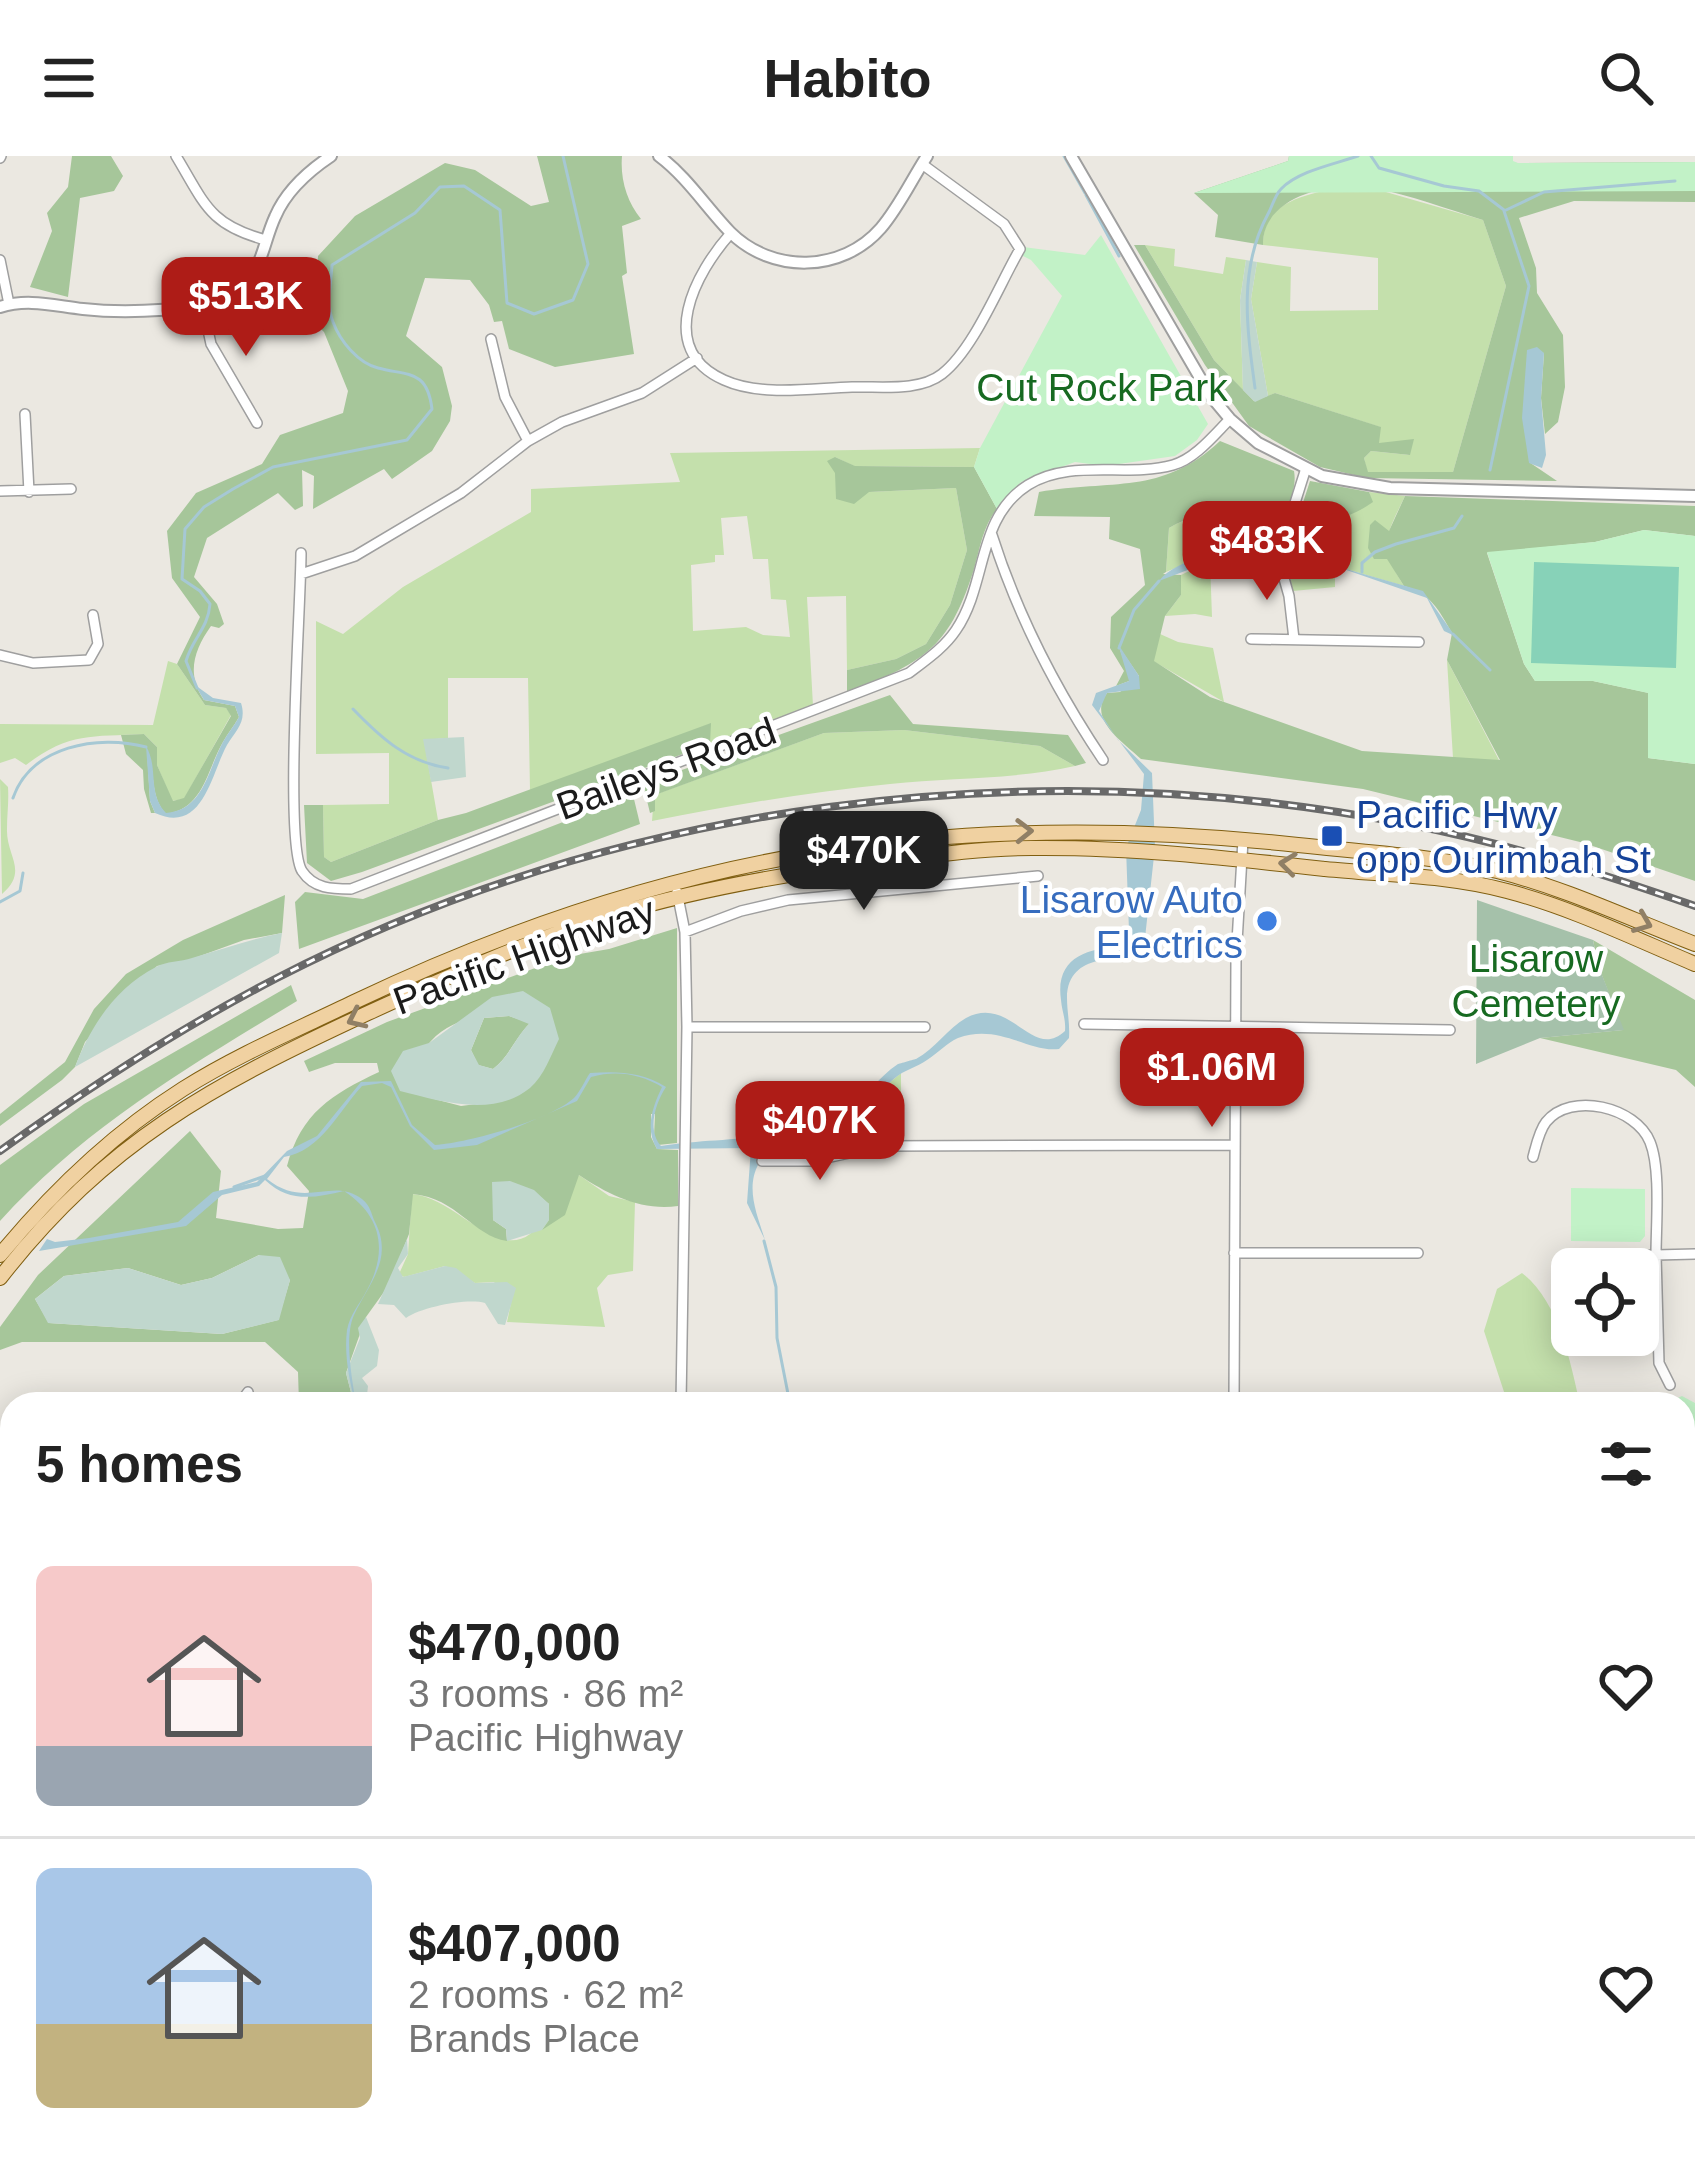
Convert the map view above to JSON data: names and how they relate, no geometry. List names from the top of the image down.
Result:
{
  "streets": {
    "main road": ["Pacific Highway"],
    "street": ["Baileys Road"]
  },
  "parks": ["Cut Rock Park", "Lisarow Cemetery"],
  "places": {
    "transit": ["Pacific Hwy opp Ourimbah St"],
    "other": ["Lisarow Auto Electrics"]
  },
  "page": {
    "header": "Habito",
    "price": [
      "$513K",
      "$483K",
      "$470K",
      "$1.06M",
      "$407K"
    ],
    "heading": "5 homes",
    "list": [
      {
        "name": "$470,000",
        "note": "3 rooms · 86 m² · Pacific Highway"
      },
      {
        "name": "$407,000",
        "note": "2 rooms · 62 m² · Brands Place"
      }
    ]
  }
}
